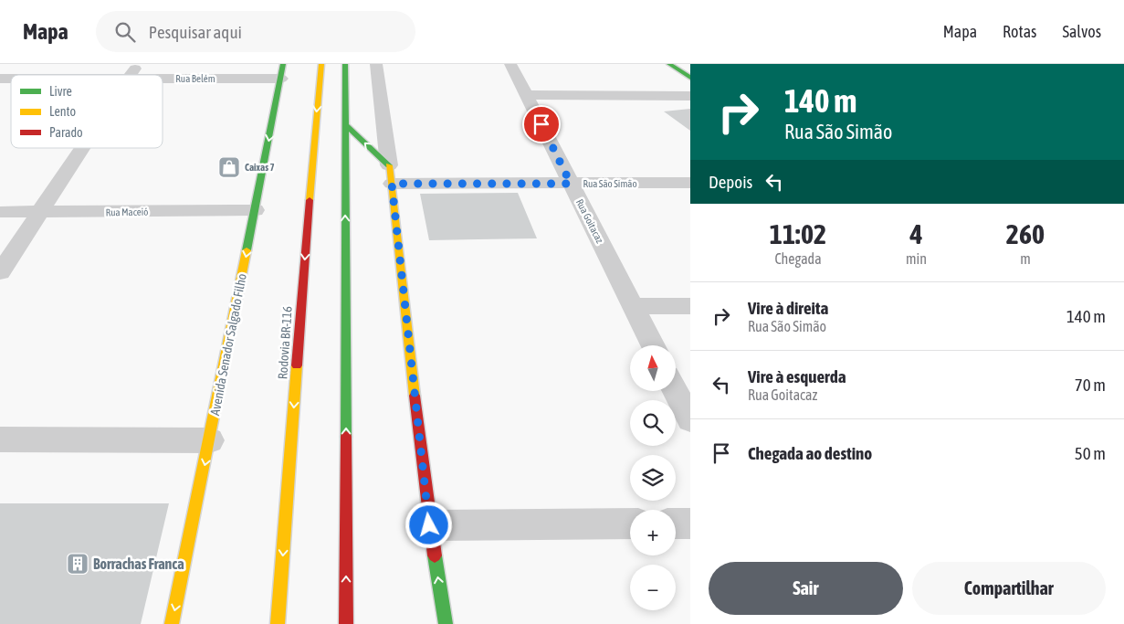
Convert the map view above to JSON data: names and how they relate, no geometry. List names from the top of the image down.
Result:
{
  "streets": {
    "main road": ["Rodovia BR-116", "Avenida Senador Salgado Filho"],
    "street": [
      "Rua Belém",
      "Rua São Simão",
      "Rua Maceió",
      "Rua Goitacaz"
    ]
  },
  "crossings": [
    ["Rua Belém", "Avenida Senador Salgado Filho"],
    ["Rua São Simão", "Rua Goitacaz"],
    ["Rua Maceió", "Avenida Senador Salgado Filho"]
  ],
  "one_way": ["Avenida Senador Salgado Filho"],
  "places": {
    "shop": ["Caixas 7"],
    "building": ["Borrachas Franca"]
  },
  "legend": ["Livre", "Lento", "Parado"],
  "north": "top",
  "page": {
    "header": "Mapa",
    "search": "Pesquisar aqui",
    "nav": ["Mapa", "Rotas", "Salvos"],
    "turn": ["140 m", "Rua São Simão"],
    "then": "Depois",
    "eta": [
      "11:02",
      "Chegada",
      "4",
      "min",
      "260",
      "m"
    ],
    "list": [
      {
        "name": "Vire à direita",
        "note": "Rua São Simão",
        "value": "140 m"
      },
      {
        "name": "Vire à esquerda",
        "note": "Rua Goitacaz",
        "value": "70 m"
      },
      {
        "name": "Chegada ao destino",
        "value": "50 m"
      }
    ],
    "map_buttons": ["+", "−"],
    "buttons": ["Sair", "Compartilhar"]
  }
}
